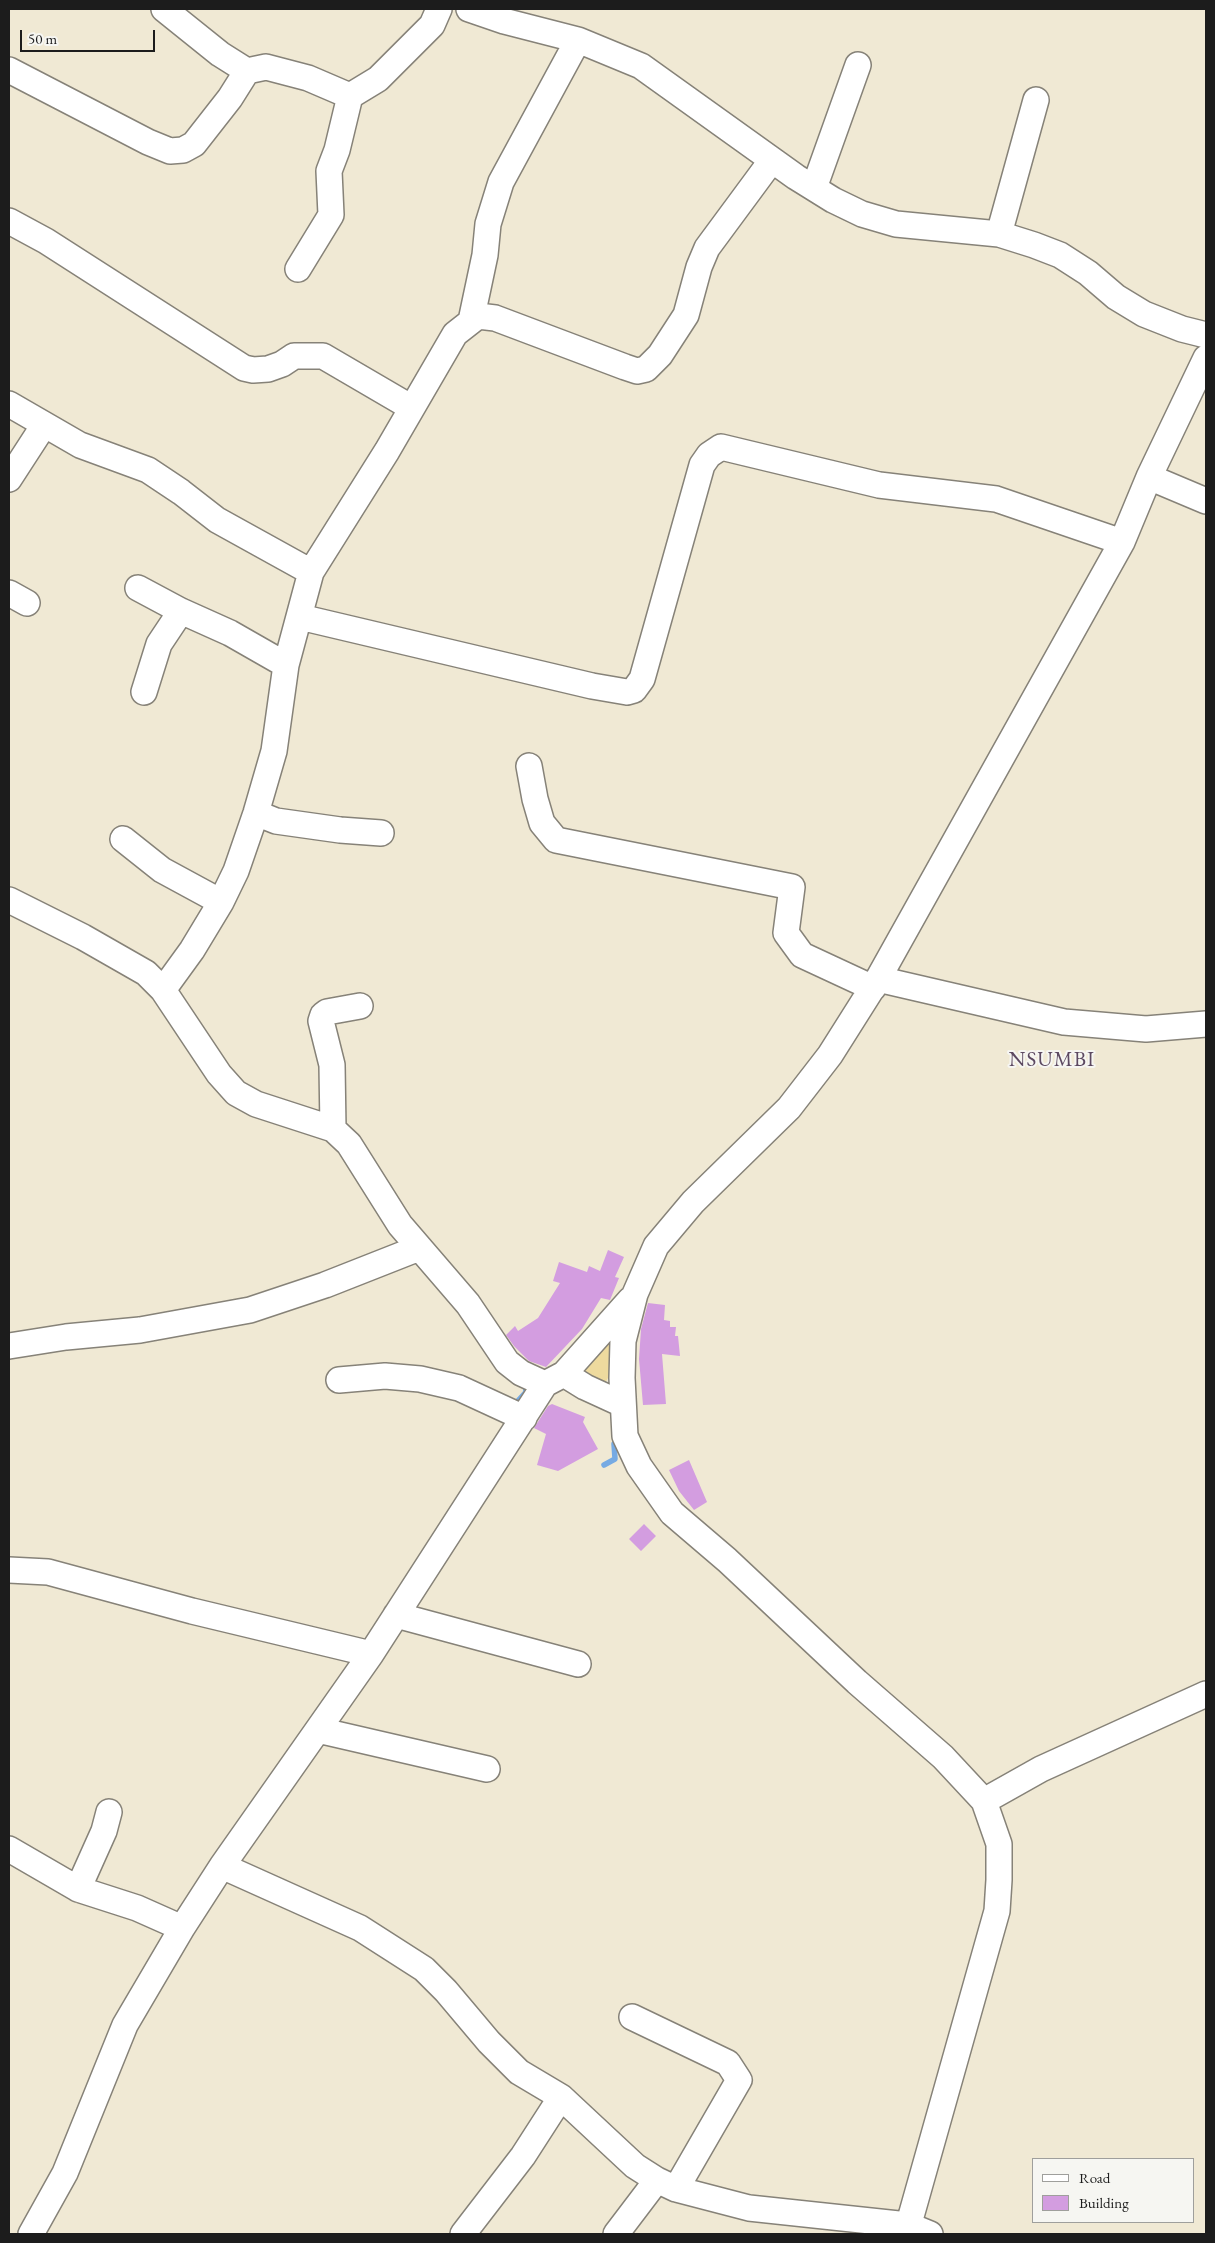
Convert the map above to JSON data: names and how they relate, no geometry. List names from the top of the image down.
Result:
{
  "districts": ["NSUMBI"],
  "legend": ["Road", "Building"],
  "scale_bar": "50 m"
}
